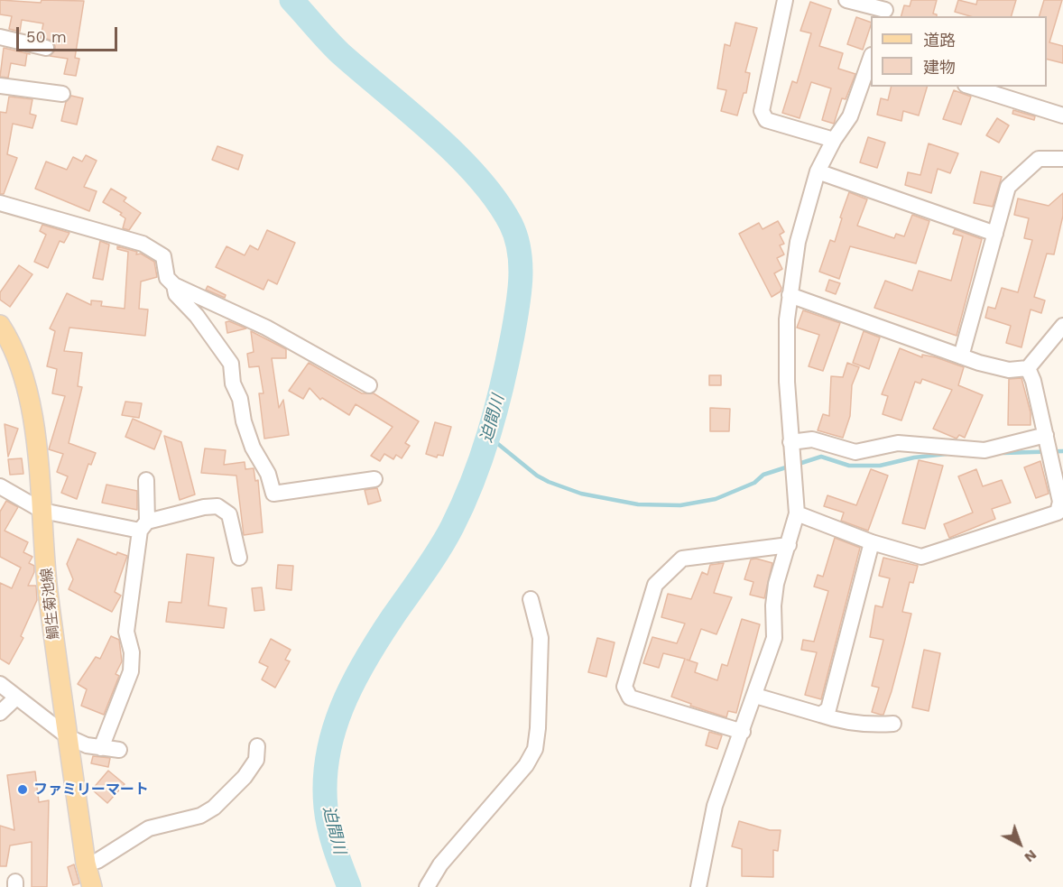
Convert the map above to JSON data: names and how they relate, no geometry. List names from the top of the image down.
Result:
{
  "streets": {
    "main road": ["鯛生菊池線"]
  },
  "water": ["迫間川"],
  "places": ["ファミリーマート"],
  "legend": ["道路", "建物"],
  "scale_bar": "50 m",
  "north": "bottom right"
}
